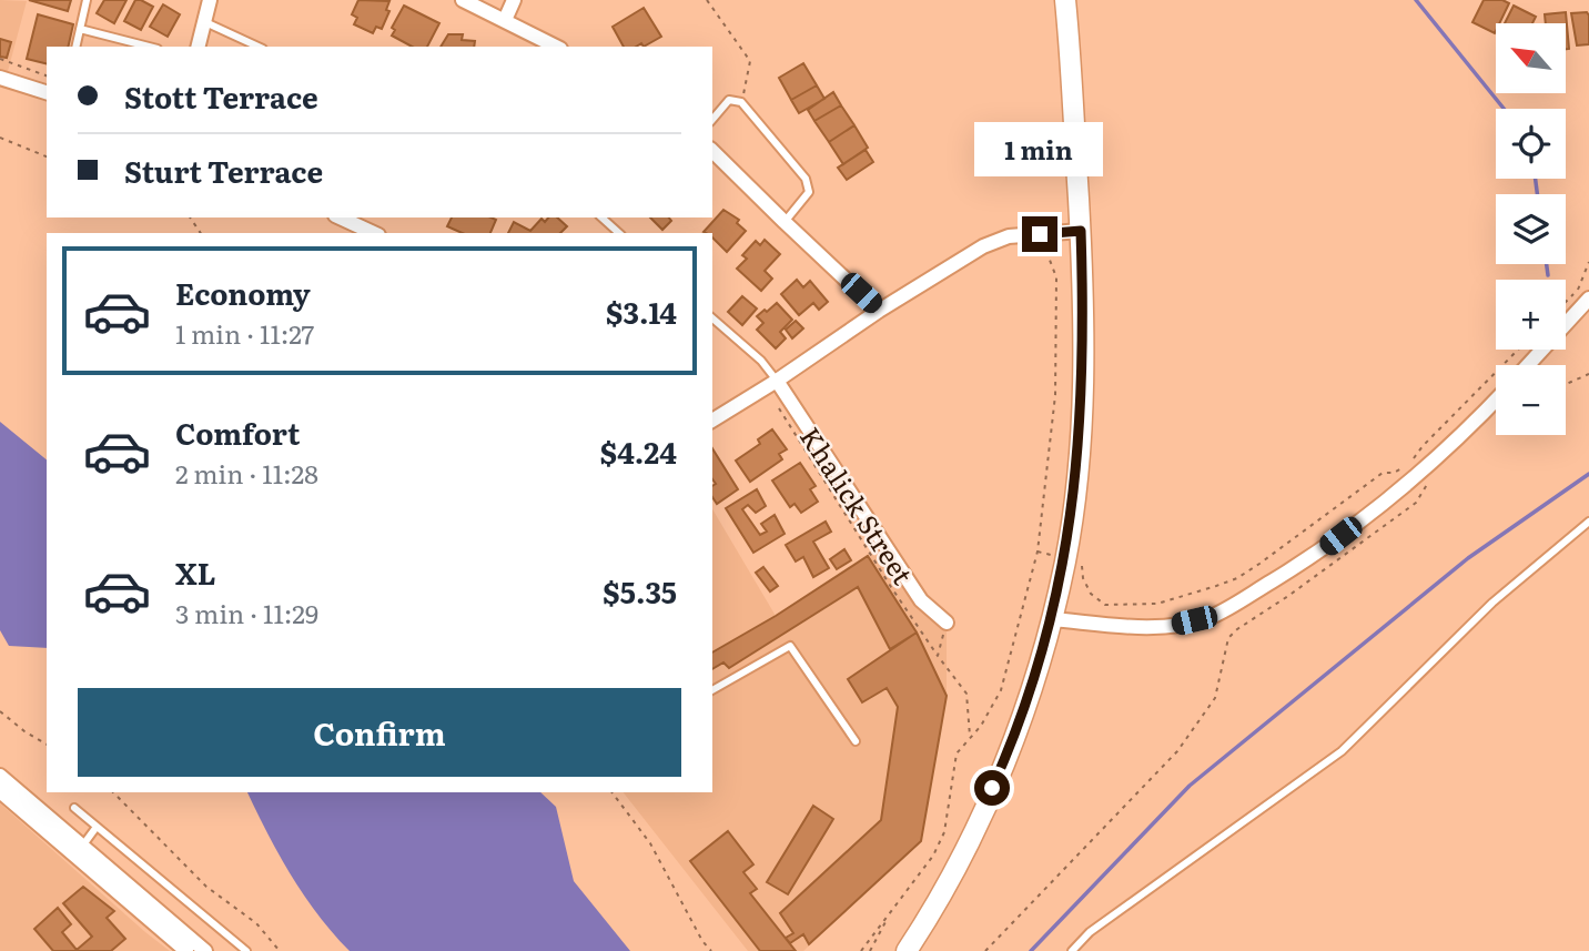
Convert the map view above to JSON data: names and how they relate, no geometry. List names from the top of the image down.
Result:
{
  "streets": {
    "street": ["Khalick Street"]
  },
  "north": "top left",
  "page": {
    "map_buttons": ["+", "−"],
    "banner": ["Stott Terrace", "Sturt Terrace"],
    "bubble": "1 min",
    "list": [
      {
        "name": "Economy",
        "note": "1 min · 11:27",
        "value": "$3.14"
      },
      {
        "name": "Comfort",
        "note": "2 min · 11:28",
        "value": "$4.24"
      },
      {
        "name": "XL",
        "note": "3 min · 11:29",
        "value": "$5.35"
      }
    ],
    "buttons": "Confirm"
  }
}
